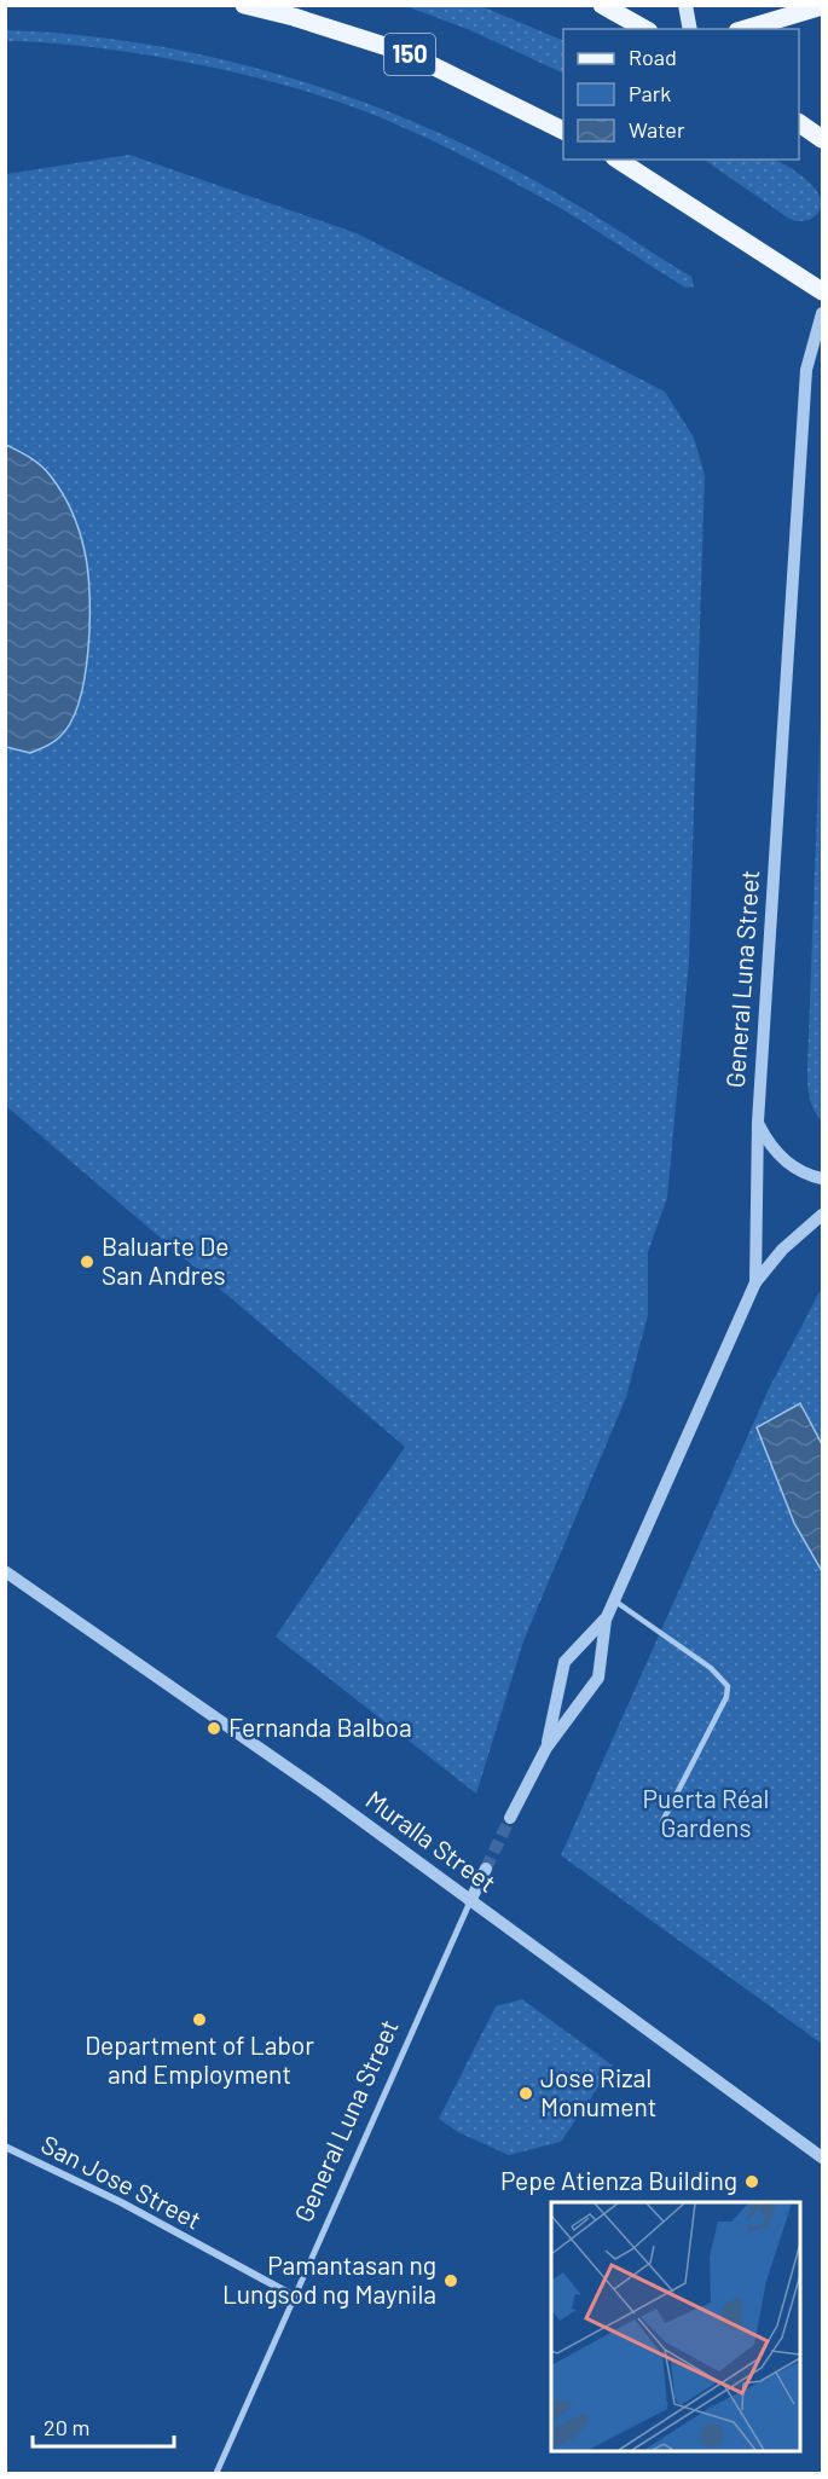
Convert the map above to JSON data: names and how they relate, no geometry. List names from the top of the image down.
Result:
{
  "streets": {
    "main road": ["150"],
    "street": ["General Luna Street", "Muralla Street", "San Jose Street"]
  },
  "crossings": [
    ["General Luna Street", "Muralla Street"],
    ["General Luna Street", "San Jose Street"]
  ],
  "parks": ["Puerta Réal Gardens"],
  "places": [
    "Baluarte De San Andres",
    "Fernanda Balboa",
    "Department of Labor and Employment",
    "Jose Rizal Monument",
    "Pepe Atienza Building",
    "Pamantasan ng Lungsod ng Maynila"
  ],
  "legend": ["Road", "Park", "Water"],
  "scale_bar": "20 m"
}
